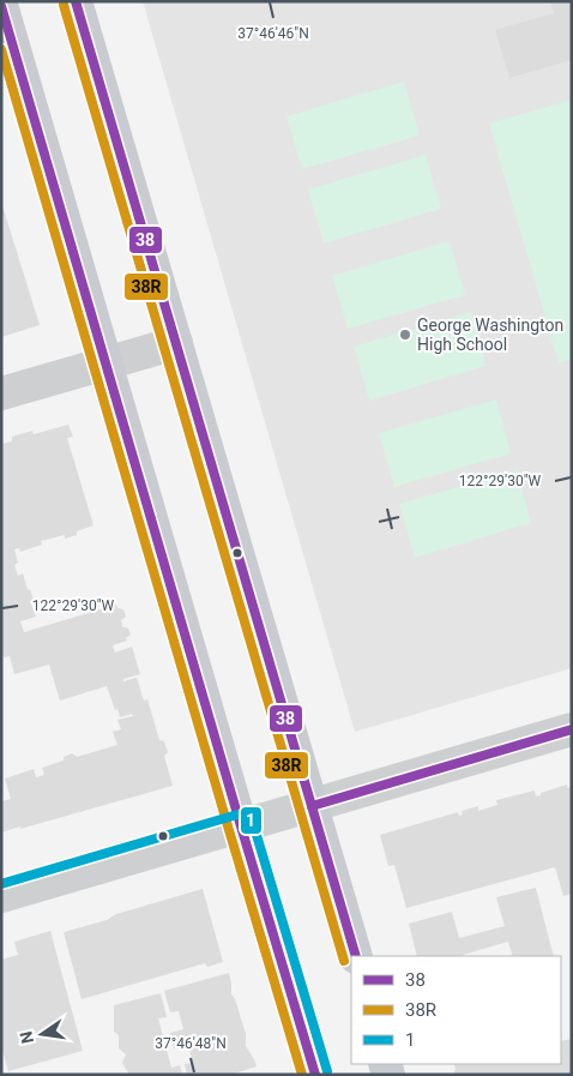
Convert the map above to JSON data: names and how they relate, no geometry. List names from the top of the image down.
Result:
{
  "places": ["George Washington High School"],
  "lines": ["transit line 38", "transit line 38R", "transit line 1"],
  "legend": ["38", "38R", "1"],
  "north": "left",
  "coordinates": ["37°46'46\"N", "122°29'30\"W", "37°46'48\"N"]
}
